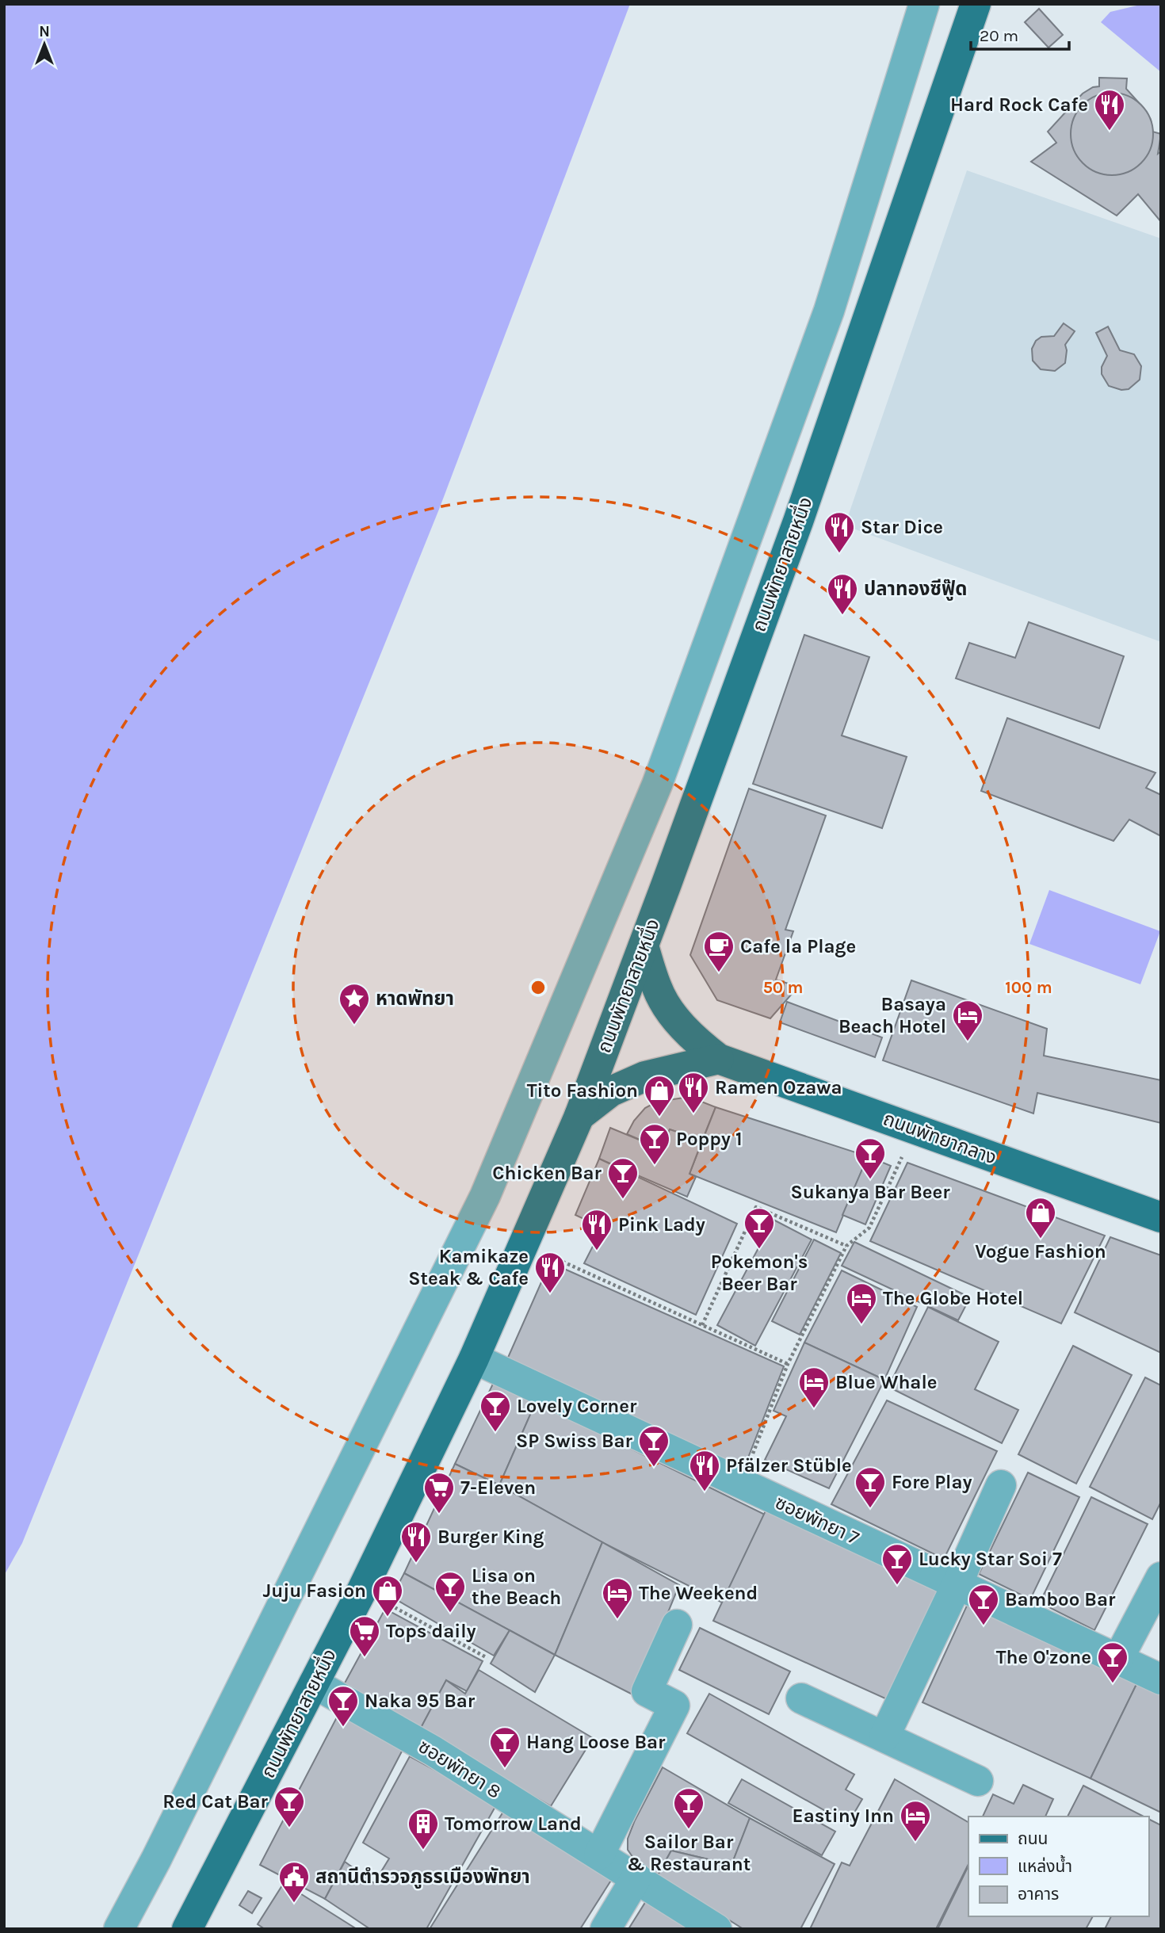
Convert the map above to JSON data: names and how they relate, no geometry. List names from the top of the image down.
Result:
{
  "streets": {
    "main road": ["ถนนพัทยาสายหนึ่ง", "ถนนพัทยากลาง"],
    "street": ["ซอยพัทยา 7", "ซอยพัทยา 8"]
  },
  "crossings": [
    ["ถนนพัทยาสายหนึ่ง", "ถนนพัทยากลาง"],
    ["ถนนพัทยาสายหนึ่ง", "ซอยพัทยา 7"],
    ["ถนนพัทยาสายหนึ่ง", "ซอยพัทยา 8"]
  ],
  "places": {
    "restaurant": [
      "Hard Rock Cafe",
      "Star Dice",
      "ปลาทองซีฟู๊ด",
      "Ramen Ozawa",
      "Pink Lady",
      "Kamikaze Steak & Cafe",
      "Pfälzer Stüble",
      "Burger King"
    ],
    "cafe": ["Cafe la Plage"],
    "place": ["หาดพัทยา"],
    "hotel": [
      "Basaya Beach Hotel",
      "The Globe Hotel",
      "Blue Whale",
      "The Weekend",
      "Eastiny Inn"
    ],
    "shop": ["Tito Fashion", "Vogue Fashion", "Juju Fasion"],
    "bar": [
      "Poppy 1",
      "Sukanya Bar Beer",
      "Chicken Bar",
      "Pokemon's Beer Bar",
      "Lovely Corner",
      "SP Swiss Bar",
      "Fore Play",
      "Lucky Star Soi 7",
      "Lisa on the Beach",
      "Bamboo Bar",
      "The O'zone",
      "Naka 95 Bar",
      "Hang Loose Bar",
      "Red Cat Bar",
      "Sailor Bar & Restaurant"
    ],
    "supermarket": ["7-Eleven", "Tops daily"],
    "building": ["Tomorrow Land"],
    "public building": ["สถานีตำรวจภูธรเมืองพัทยา"]
  },
  "legend": ["ถนน", "แหล่งน้ำ", "อาคาร"],
  "scale_bar": "20 m",
  "north": "top",
  "rings": ["50 m", "100 m"]
}
